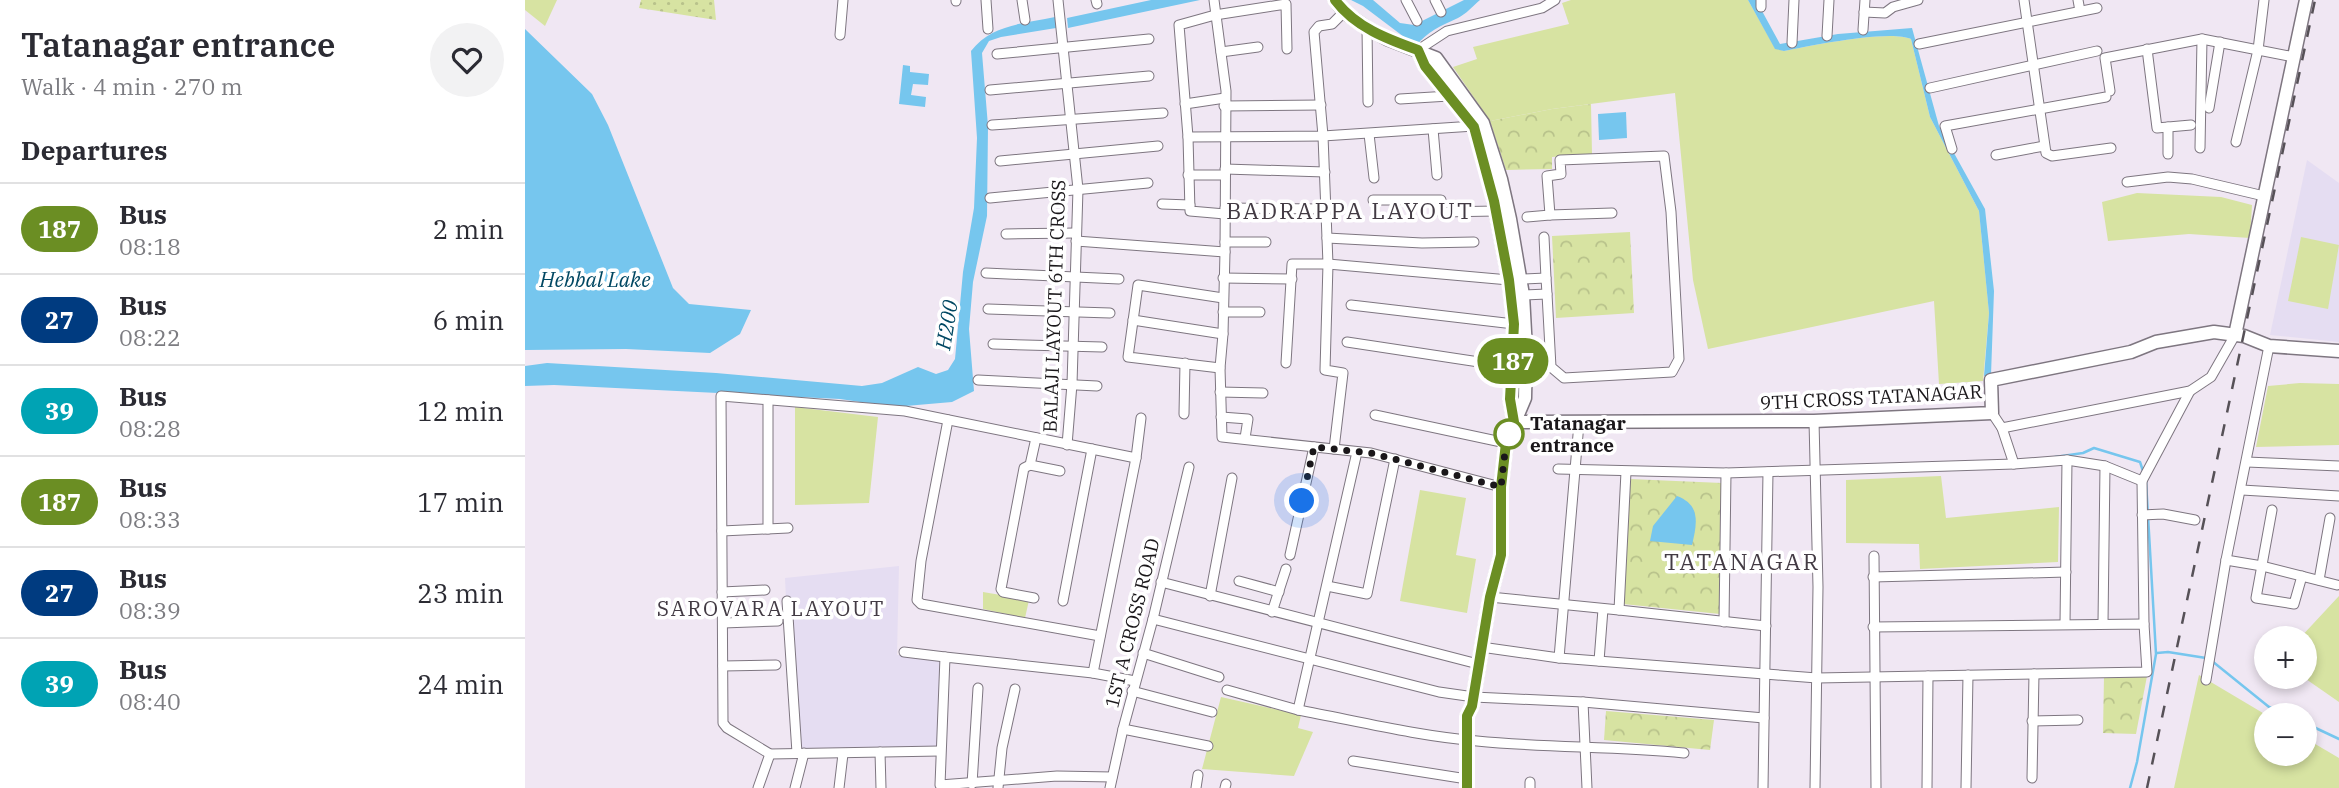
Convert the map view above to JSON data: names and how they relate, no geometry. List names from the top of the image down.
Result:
{
  "streets": {
    "street": ["BALAJI LAYOUT 6TH CROSS", "9TH CROSS TATANAGAR", "1ST A CROSS ROAD"]
  },
  "districts": ["BADRAPPA LAYOUT", "TATANAGAR", "SAROVARA LAYOUT"],
  "water": ["Hebbal Lake", "H200"],
  "places": ["Tatanagar entrance"],
  "lines": ["bus line 187"],
  "page": {
    "heading": [
      ["Tatanagar entrance", "Walk · 4 min · 270 m"],
      "Departures"
    ],
    "on_map": "187",
    "list": [
      {
        "mark": "187",
        "name": "Bus",
        "note": "08:18",
        "value": "2 min"
      },
      {
        "mark": "27",
        "name": "Bus",
        "note": "08:22",
        "value": "6 min"
      },
      {
        "mark": "39",
        "name": "Bus",
        "note": "08:28",
        "value": "12 min"
      },
      {
        "mark": "187",
        "name": "Bus",
        "note": "08:33",
        "value": "17 min"
      },
      {
        "mark": "27",
        "name": "Bus",
        "note": "08:39",
        "value": "23 min"
      },
      {
        "mark": "39",
        "name": "Bus",
        "note": "08:40",
        "value": "24 min"
      }
    ],
    "map_buttons": ["+", "−"]
  }
}
